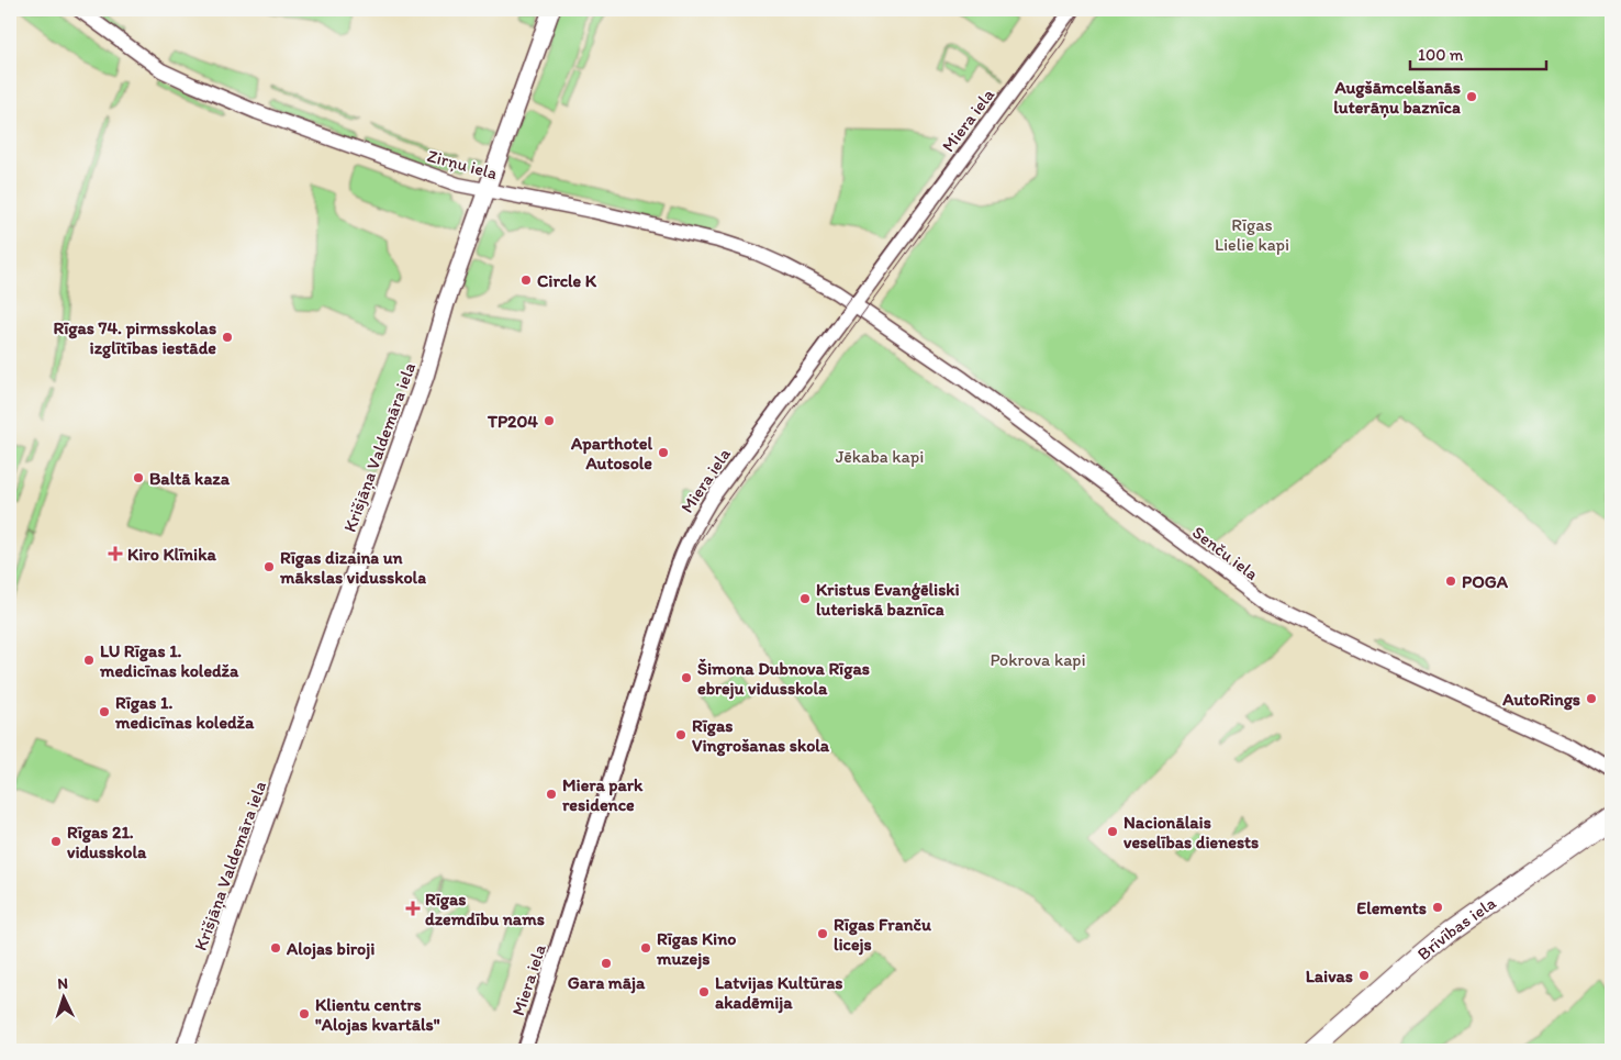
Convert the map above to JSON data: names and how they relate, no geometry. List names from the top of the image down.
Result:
{
  "streets": {
    "highway": ["Brīvības iela"],
    "main road": [
      "Miera iela",
      "Zirņu iela",
      "Krišjāņa Valdemāra iela",
      "Senču iela"
    ]
  },
  "crossings": [
    ["Miera iela", "Zirņu iela"],
    ["Miera iela", "Senču iela"],
    ["Zirņu iela", "Krišjāņa Valdemāra iela"],
    ["Zirņu iela", "Senču iela"]
  ],
  "parks": ["Rīgas Lielie kapi", "Jēkaba kapi", "Pokrova kapi"],
  "places": {
    "other": [
      "Augšāmcelšanās luterāņu baznīca",
      "Circle K",
      "Rīgas 74. pirmsskolas izglītības iestāde",
      "TP204",
      "Aparthotel Autosole",
      "Baltā kaza",
      "Rīgas dizaina un mākslas vidusskola",
      "POGA",
      "Kristus Evanģēliski luteriskā baznīca",
      "LU Rīgas 1. medicīnas koledža",
      "Šimona Dubnova Rīgas ebreju vidusskola",
      "AutoRings",
      "Rīgas 1. medicīnas koledža",
      "Rīgas Vingrošanas skola",
      "Miera park residence",
      "Nacionālais veselības dienests",
      "Rīgas 21. vidusskola",
      "Elements",
      "Rīgas Franču licejs",
      "Alojas biroji",
      "Rīgas Kino muzejs",
      "Gara māja",
      "Laivas",
      "Latvijas Kultūras akadēmija",
      "Klientu centrs \"Alojas kvartāls\""
    ],
    "health": ["Kiro Klīnika", "Rīgas dzemdību nams"]
  },
  "scale_bar": "100 m",
  "north": "top"
}
